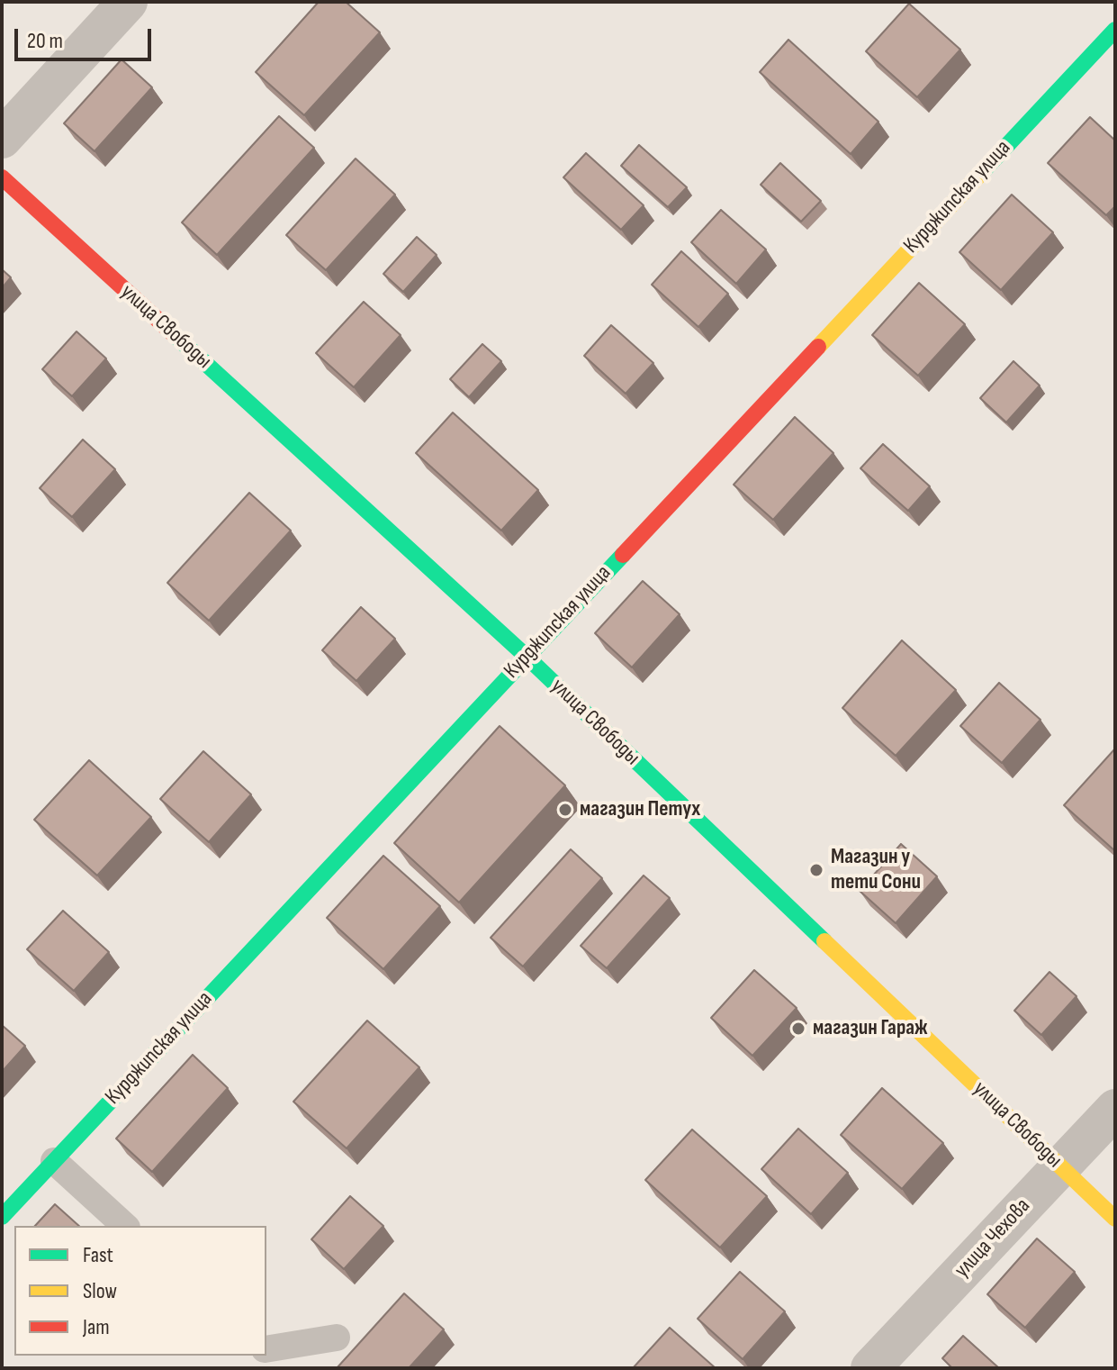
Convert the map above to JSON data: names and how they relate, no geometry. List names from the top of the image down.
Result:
{
  "streets": {
    "street": ["Курджипская улица", "улица Свободы", "улица Чехова"]
  },
  "crossings": [
    ["Курджипская улица", "улица Свободы"],
    ["улица Свободы", "улица Чехова"]
  ],
  "places": ["магазин Петух", "Магазин у тети Сони", "магазин Гараж"],
  "legend": ["Fast", "Slow", "Jam"],
  "scale_bar": "20 m"
}
